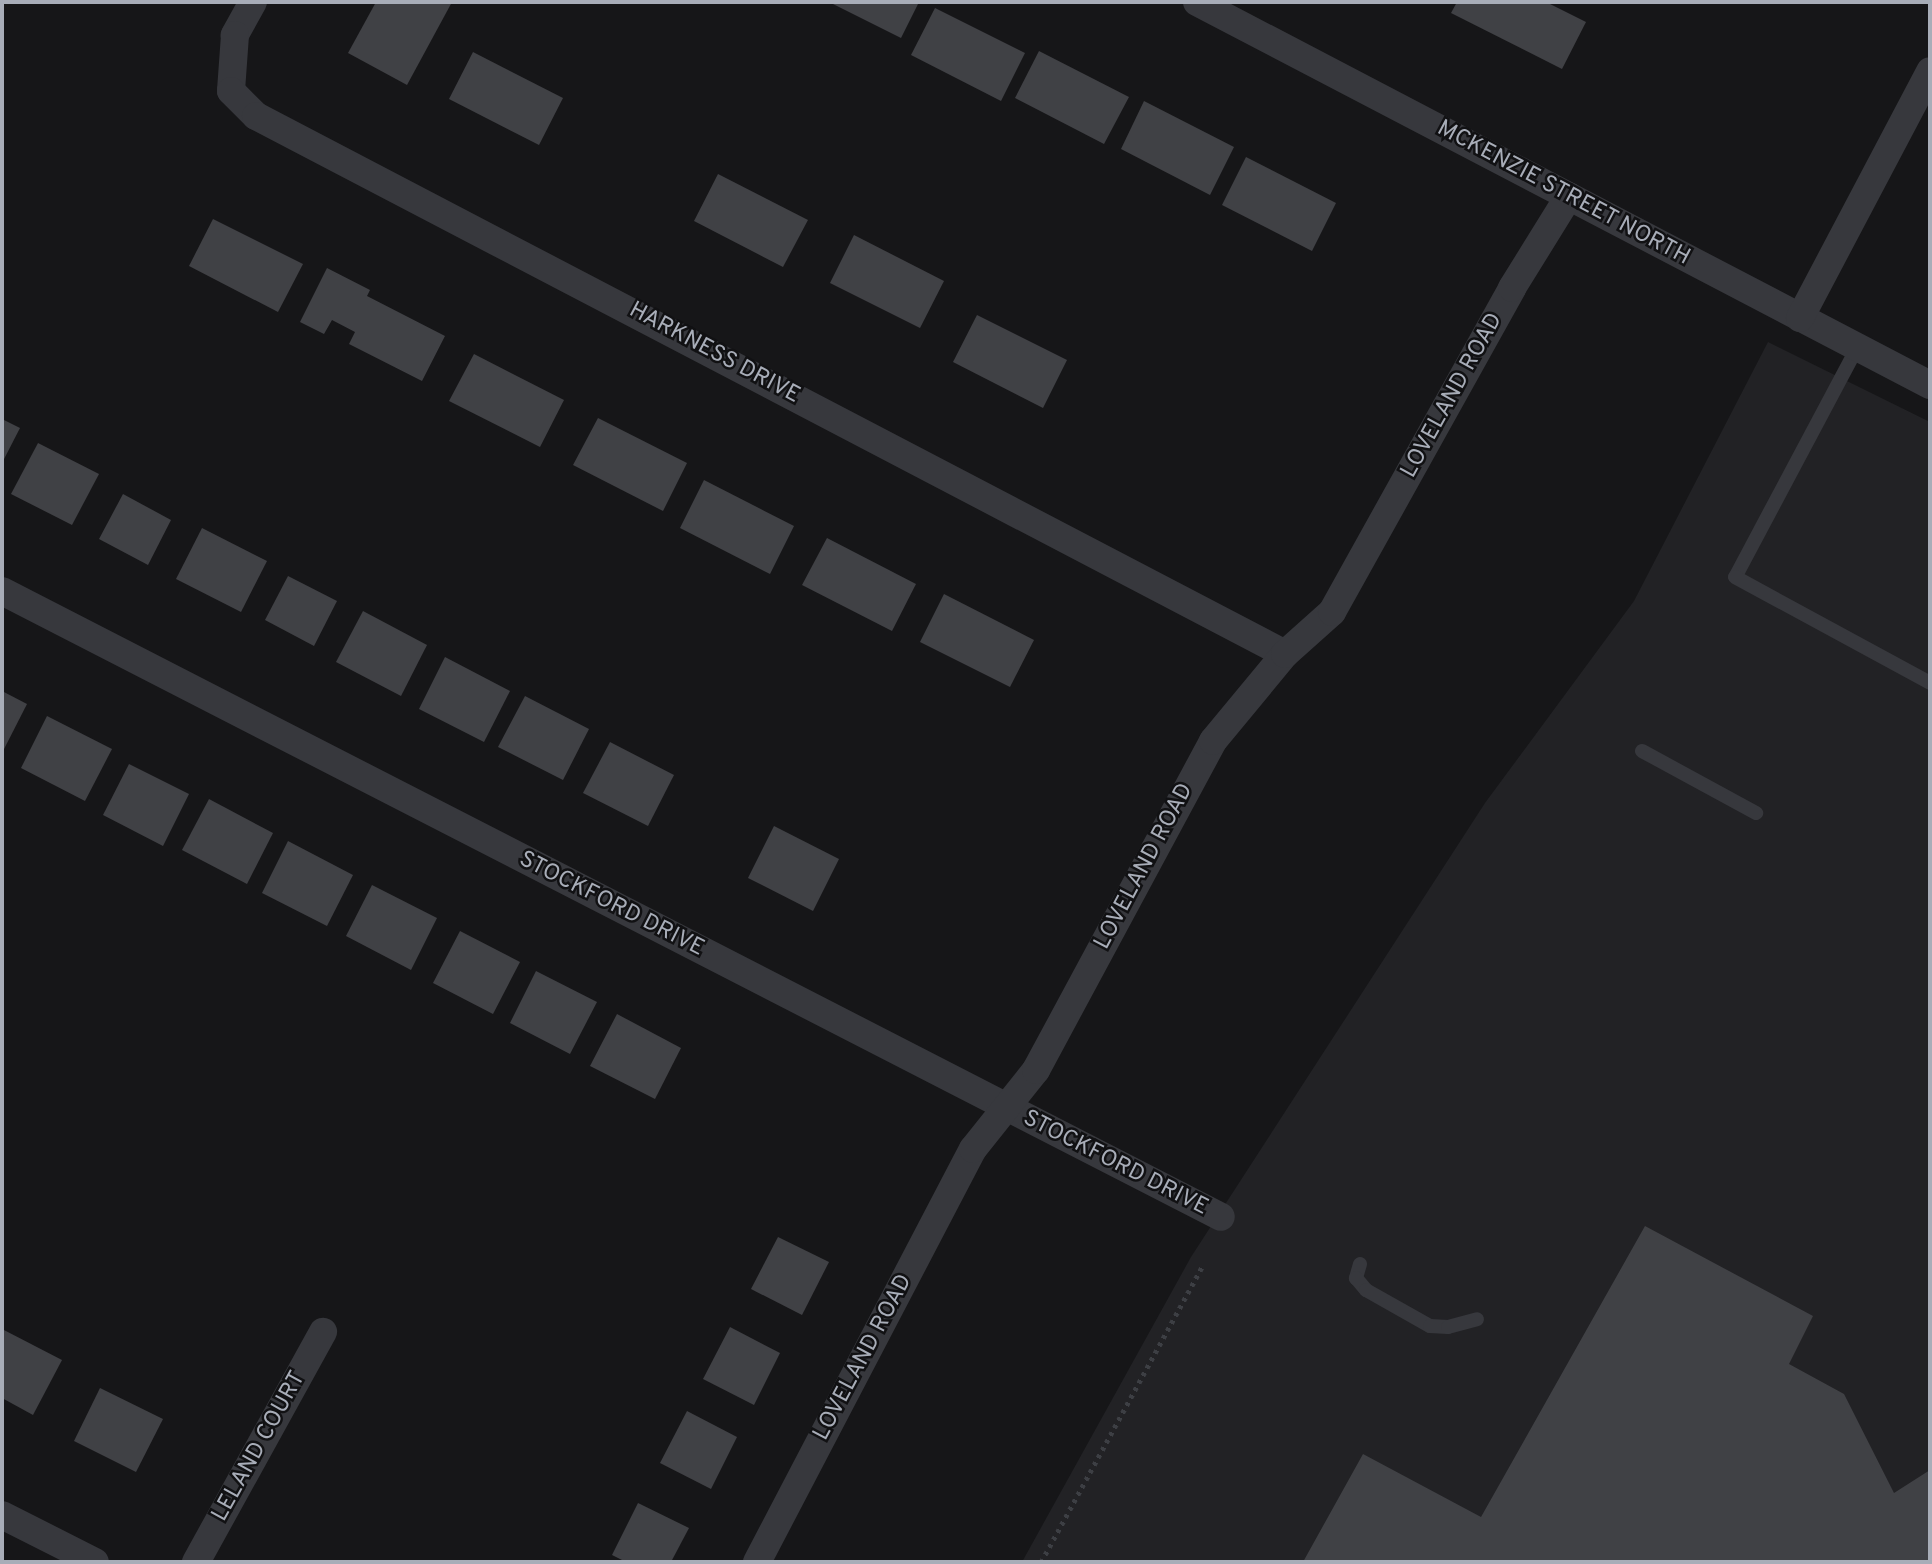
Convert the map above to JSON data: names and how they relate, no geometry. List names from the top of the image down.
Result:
{
  "streets": {
    "street": [
      "MCKENZIE STREET NORTH",
      "HARKNESS DRIVE",
      "LOVELAND ROAD",
      "STOCKFORD DRIVE",
      "LELAND COURT"
    ]
  },
  "crossings": [
    ["MCKENZIE STREET NORTH", "LOVELAND ROAD"],
    ["HARKNESS DRIVE", "LOVELAND ROAD"],
    ["LOVELAND ROAD", "STOCKFORD DRIVE"]
  ]
}
